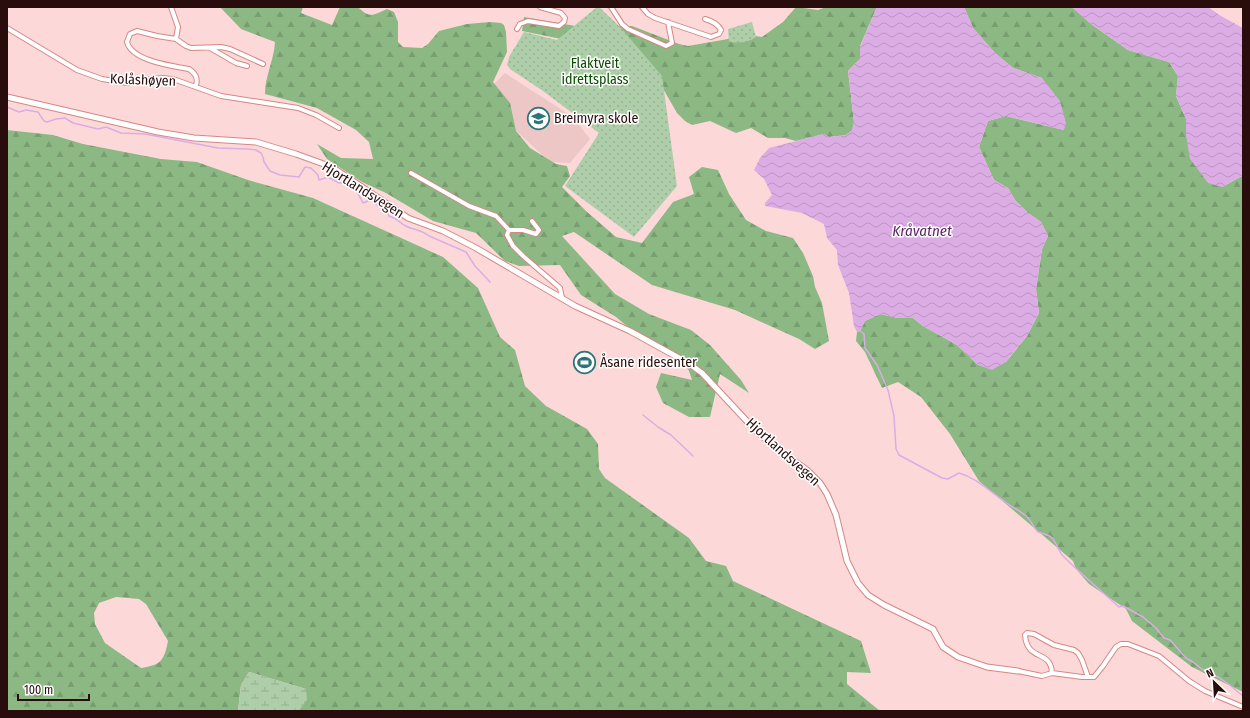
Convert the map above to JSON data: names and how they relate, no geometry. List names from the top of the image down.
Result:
{
  "streets": {
    "street": ["Kolåshøyen", "Hjortlandsvegen"]
  },
  "water": ["Kråvatnet"],
  "parks": ["Flaktveit idrettsplass"],
  "places": {
    "school or university": ["Breimyra skole"],
    "sports": ["Åsane ridesenter"]
  },
  "scale_bar": "100 m",
  "north": "top left"
}
